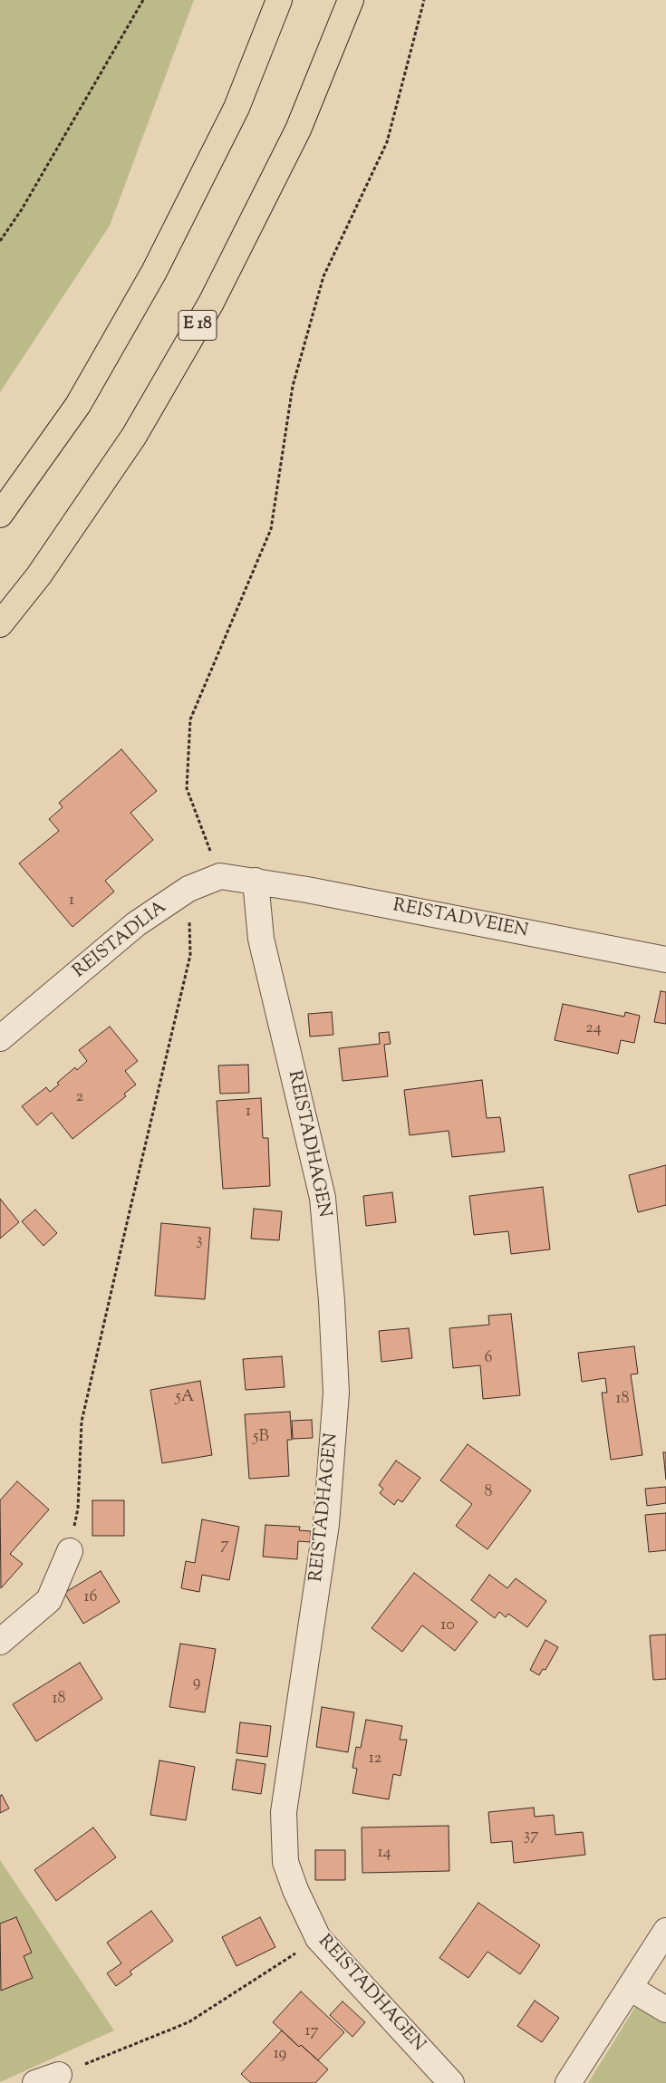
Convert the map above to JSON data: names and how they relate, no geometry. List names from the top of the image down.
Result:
{
  "streets": {
    "highway": ["E 18"],
    "street": ["REISTADVEIEN", "REISTADLIA", "REISTADHAGEN"]
  },
  "crossings": [
    ["REISTADVEIEN", "REISTADLIA"],
    ["REISTADVEIEN", "REISTADHAGEN"],
    ["REISTADLIA", "REISTADHAGEN"]
  ],
  "house_numbers": [
    "1",
    "24",
    "2",
    "1",
    "3",
    "6",
    "5A",
    "18",
    "5B",
    "8",
    "7",
    "16",
    "10",
    "9",
    "18",
    "12",
    "37",
    "14",
    "17",
    "19"
  ]
}
